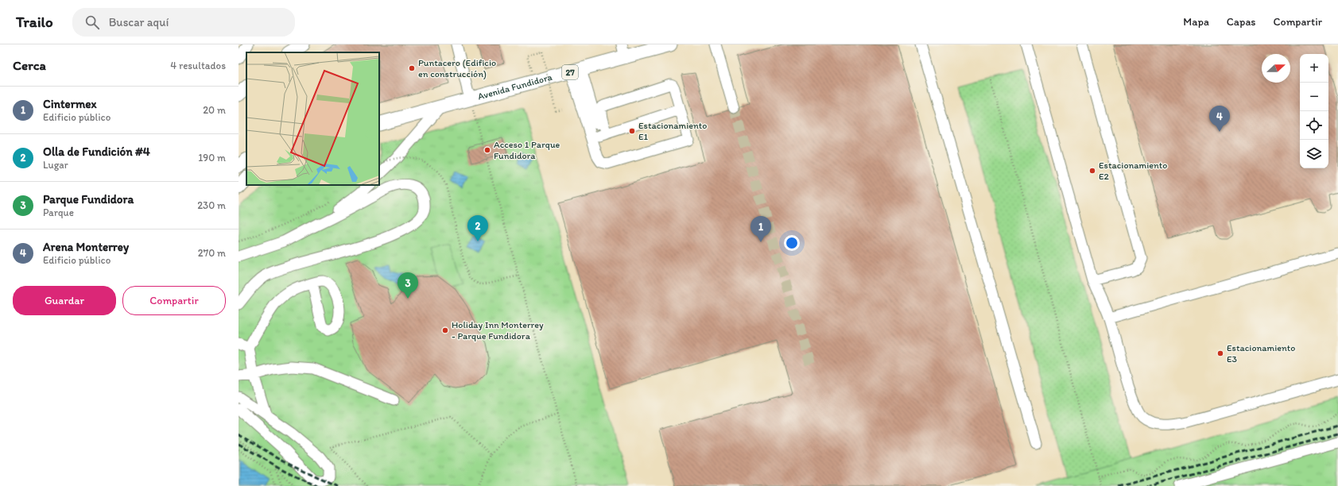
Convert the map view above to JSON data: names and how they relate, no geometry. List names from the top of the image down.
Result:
{
  "streets": {
    "main road": ["27", "Avenida Fundidora"]
  },
  "places": [
    "Puntacero (Edificio en construcción)",
    "Estacionamiento E1",
    "Acceso 1 Parque Fundidora",
    "Estacionamiento E2",
    "Holiday Inn Monterrey - Parque Fundidora",
    "Estacionamiento E3"
  ],
  "north": "right",
  "page": {
    "header": "Trailo",
    "search": "Buscar aquí",
    "nav": ["Mapa", "Capas", "Compartir"],
    "heading": ["Cerca", "4 resultados"],
    "map_buttons": ["+", "−"],
    "list": [
      {
        "mark": "1",
        "name": "Cintermex",
        "note": "Edificio público",
        "value": "20 m"
      },
      {
        "mark": "2",
        "name": "Olla de Fundición #4",
        "note": "Lugar",
        "value": "190 m"
      },
      {
        "mark": "3",
        "name": "Parque Fundidora",
        "note": "Parque",
        "value": "230 m"
      },
      {
        "mark": "4",
        "name": "Arena Monterrey",
        "note": "Edificio público",
        "value": "270 m"
      }
    ],
    "pins": [
      "4",
      "2",
      "1",
      "3"
    ],
    "buttons": ["Guardar", "Compartir"]
  }
}
